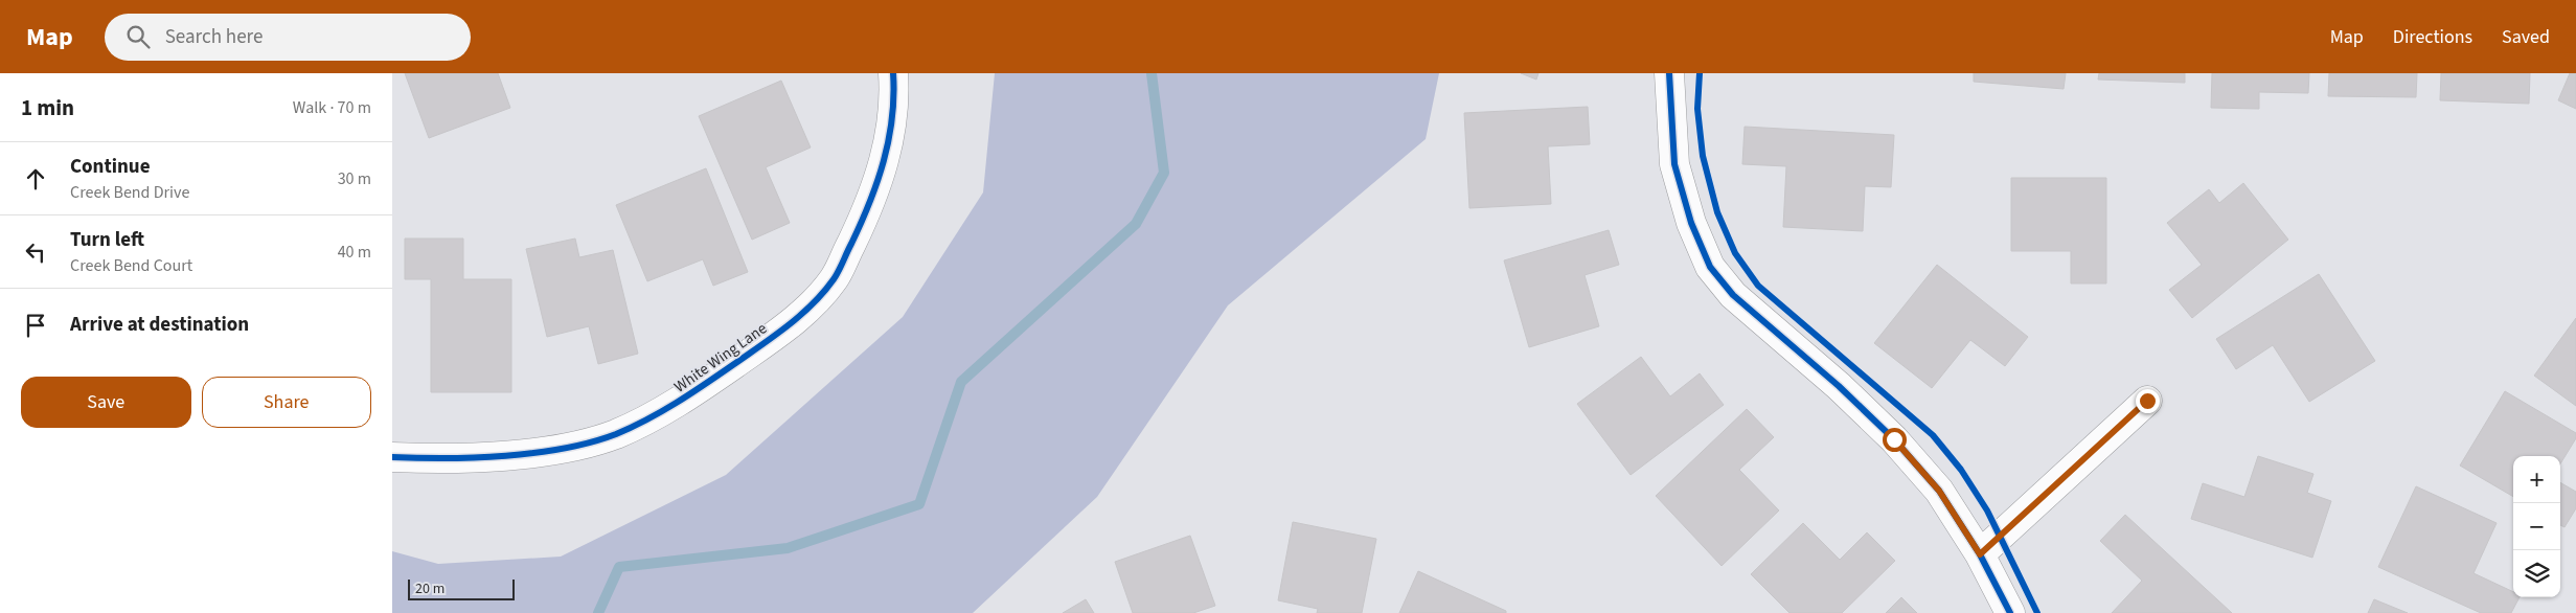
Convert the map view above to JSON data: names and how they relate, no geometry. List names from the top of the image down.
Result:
{
  "streets": {
    "street": ["White Wing Lane"]
  },
  "scale_bar": "20 m",
  "page": {
    "header": "Map",
    "search": "Search here",
    "nav": ["Map", "Directions", "Saved"],
    "heading": ["1 min", "Walk · 70 m"],
    "list": [
      ["Continue", "Creek Bend Drive", "30 m"],
      ["Turn left", "Creek Bend Court", "40 m"],
      "Arrive at destination"
    ],
    "buttons": ["Save", "Share"],
    "map_buttons": ["+", "−"],
    "scale": "20 m"
  }
}
